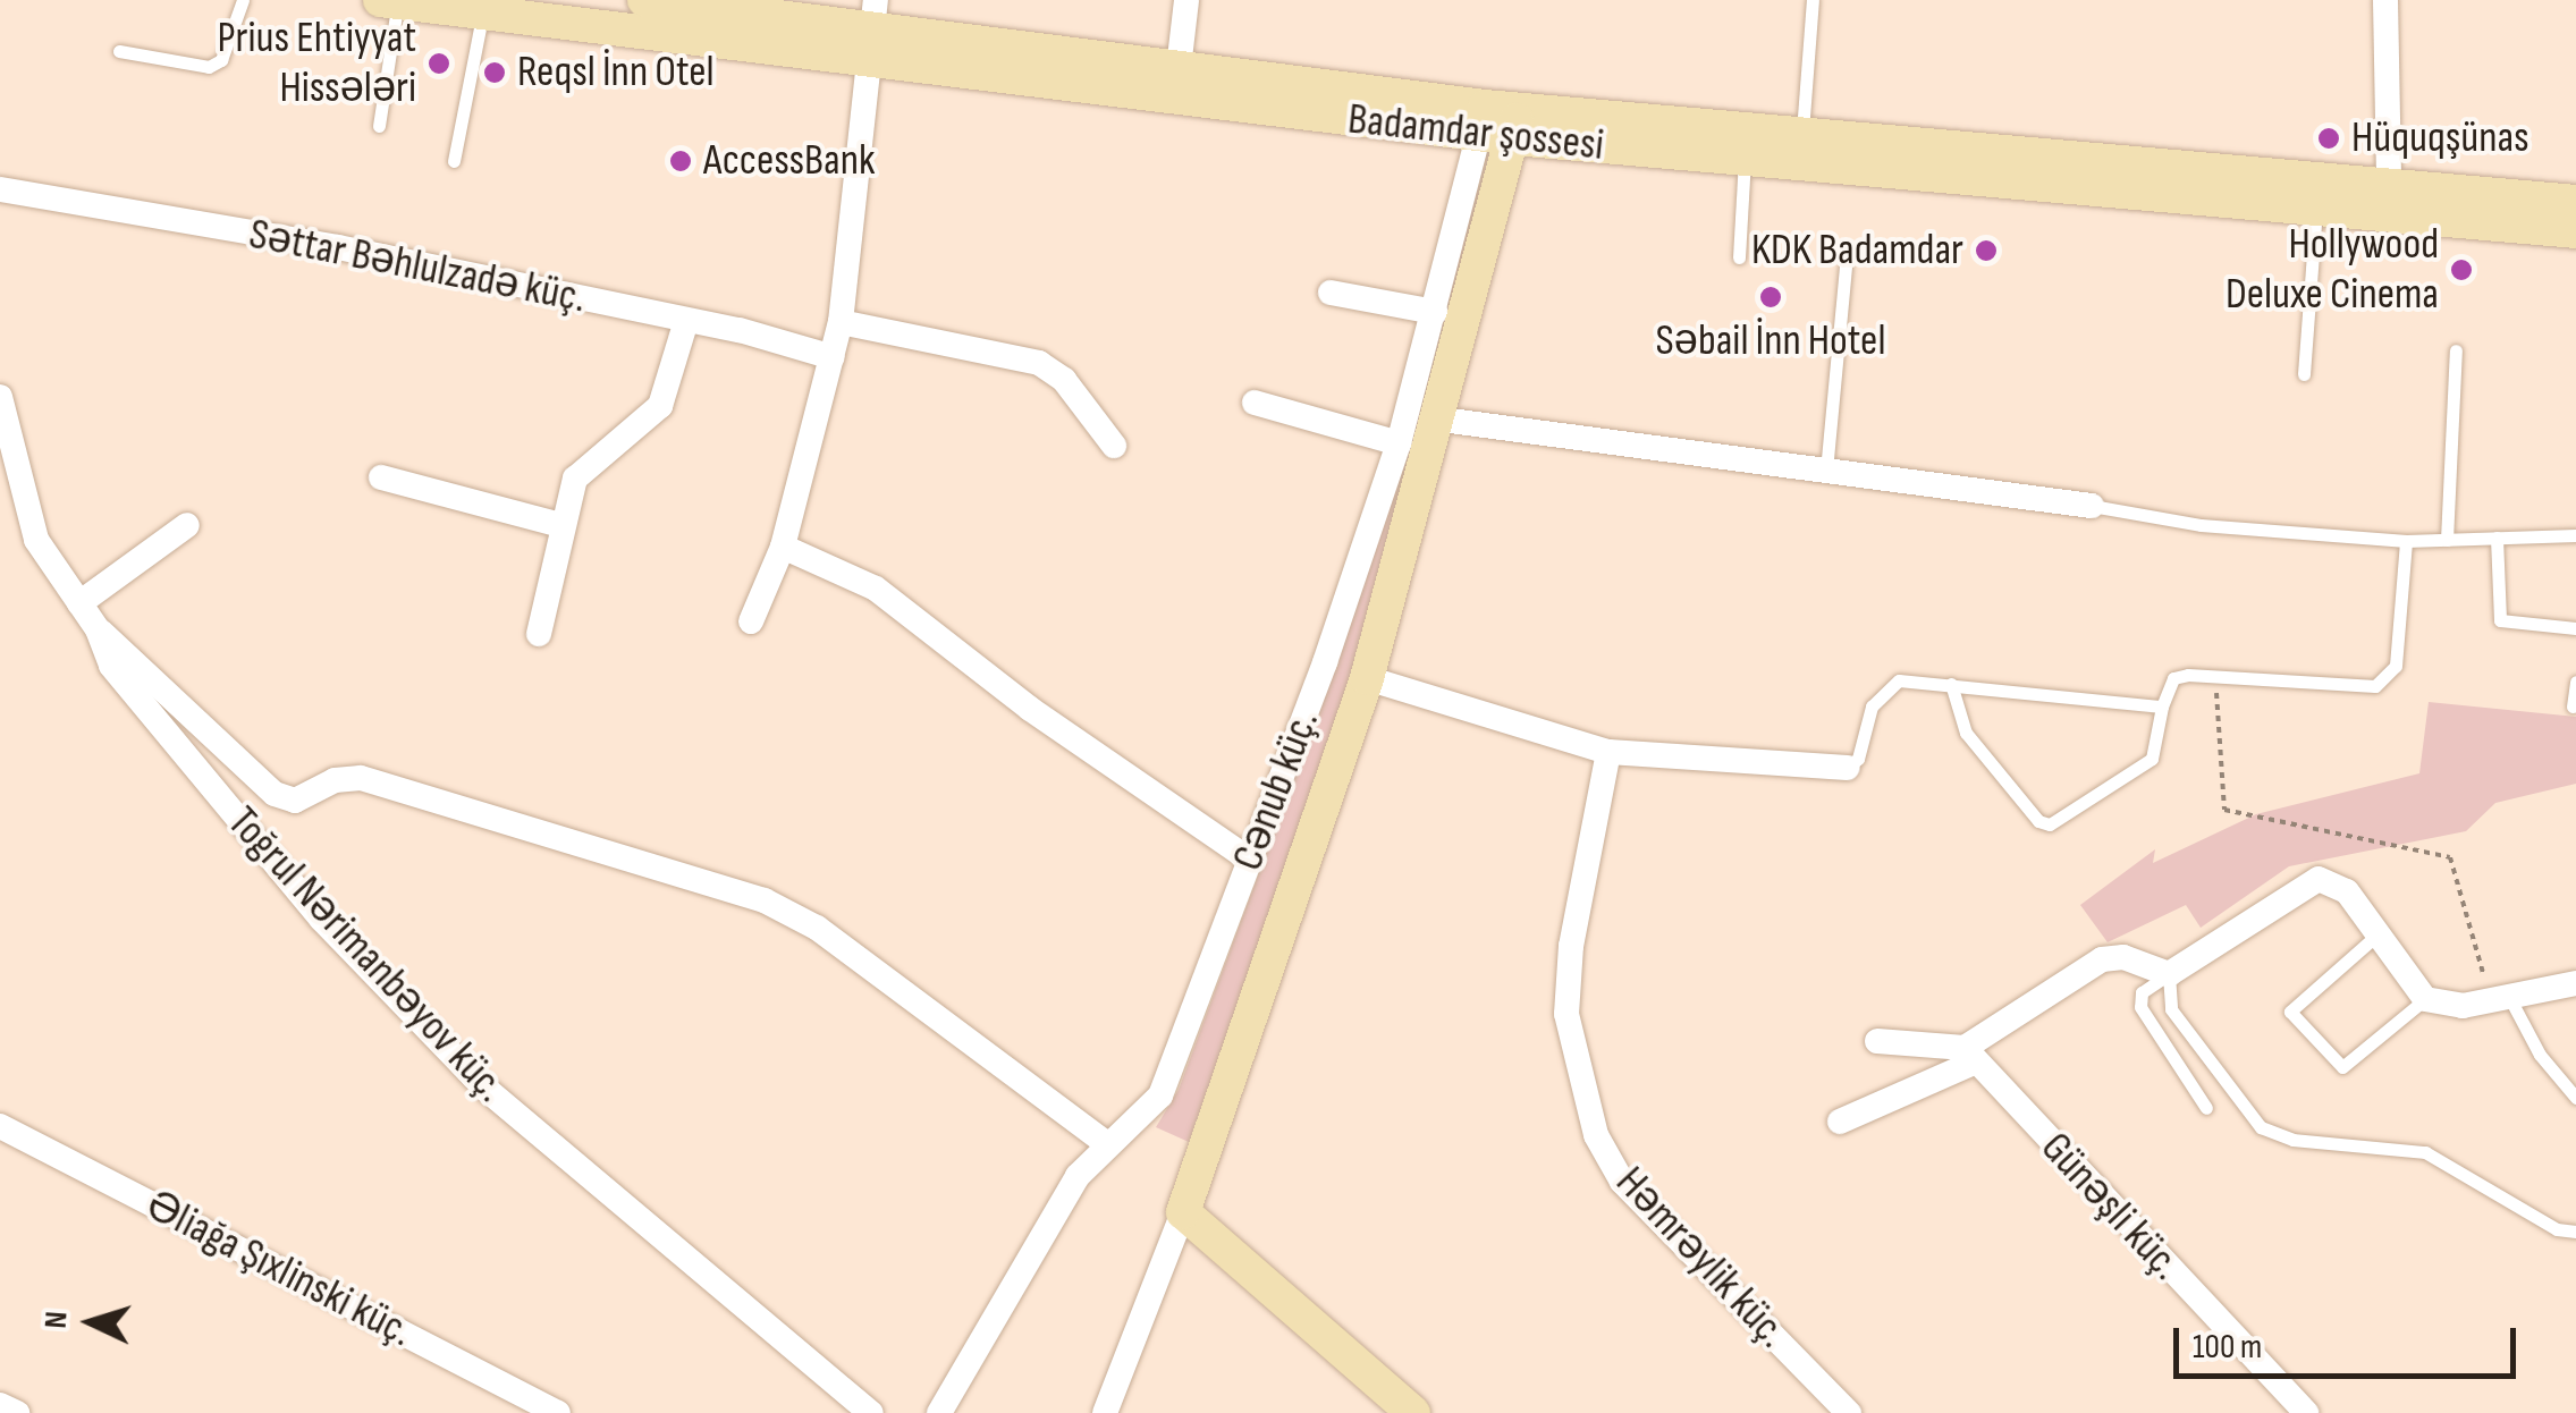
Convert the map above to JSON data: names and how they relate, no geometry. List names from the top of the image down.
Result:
{
  "streets": {
    "main road": ["Badamdar şossesi", "Cənub küç."],
    "street": [
      "Səttar Bəhlulzadə küç.",
      "Toğrul Nərimanbəyov küç.",
      "Günəşli küç.",
      "Həmrəylik küç.",
      "Əliağa Şıxlinski küç."
    ]
  },
  "crossings": [
    ["Badamdar şossesi", "Cənub küç."]
  ],
  "places": [
    "Prius Ehtiyyat Hissәlәri",
    "Reqsl İnn Otel",
    "Hüquqşünas",
    "AccessBank",
    "KDK Badamdar",
    "Hollywood Deluxe Cinema",
    "Səbail İnn Hotel"
  ],
  "scale_bar": "100 m",
  "north": "left"
}
